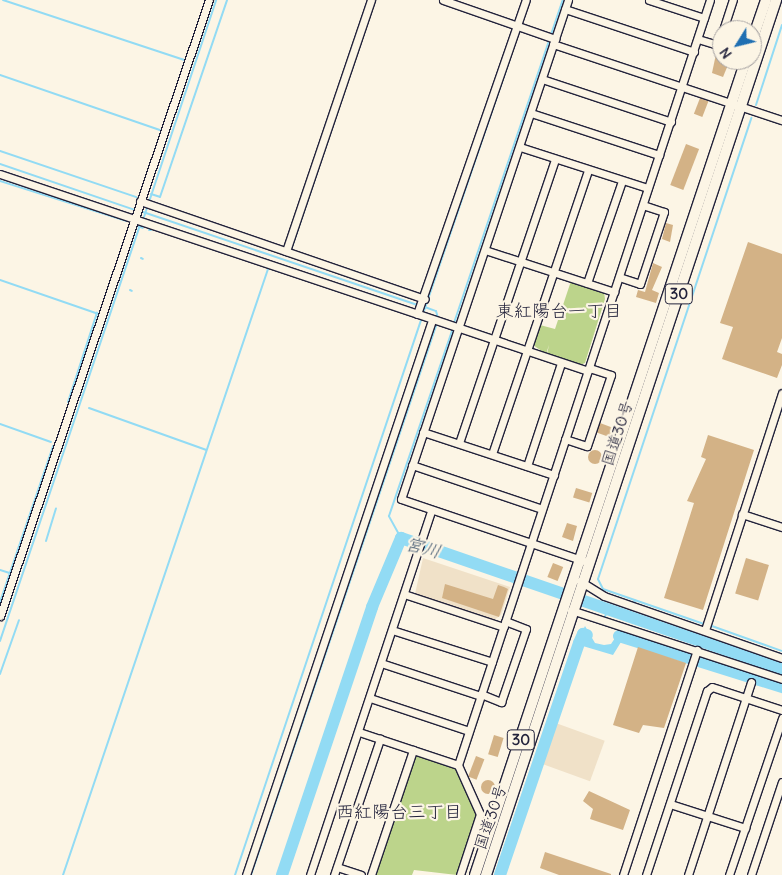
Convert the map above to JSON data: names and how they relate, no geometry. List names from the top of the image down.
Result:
{
  "streets": {
    "highway": ["30", "国道30号"]
  },
  "districts": ["東紅陽台一丁目", "西紅陽台三丁目"],
  "water": ["宮川"],
  "north": "bottom left"
}
